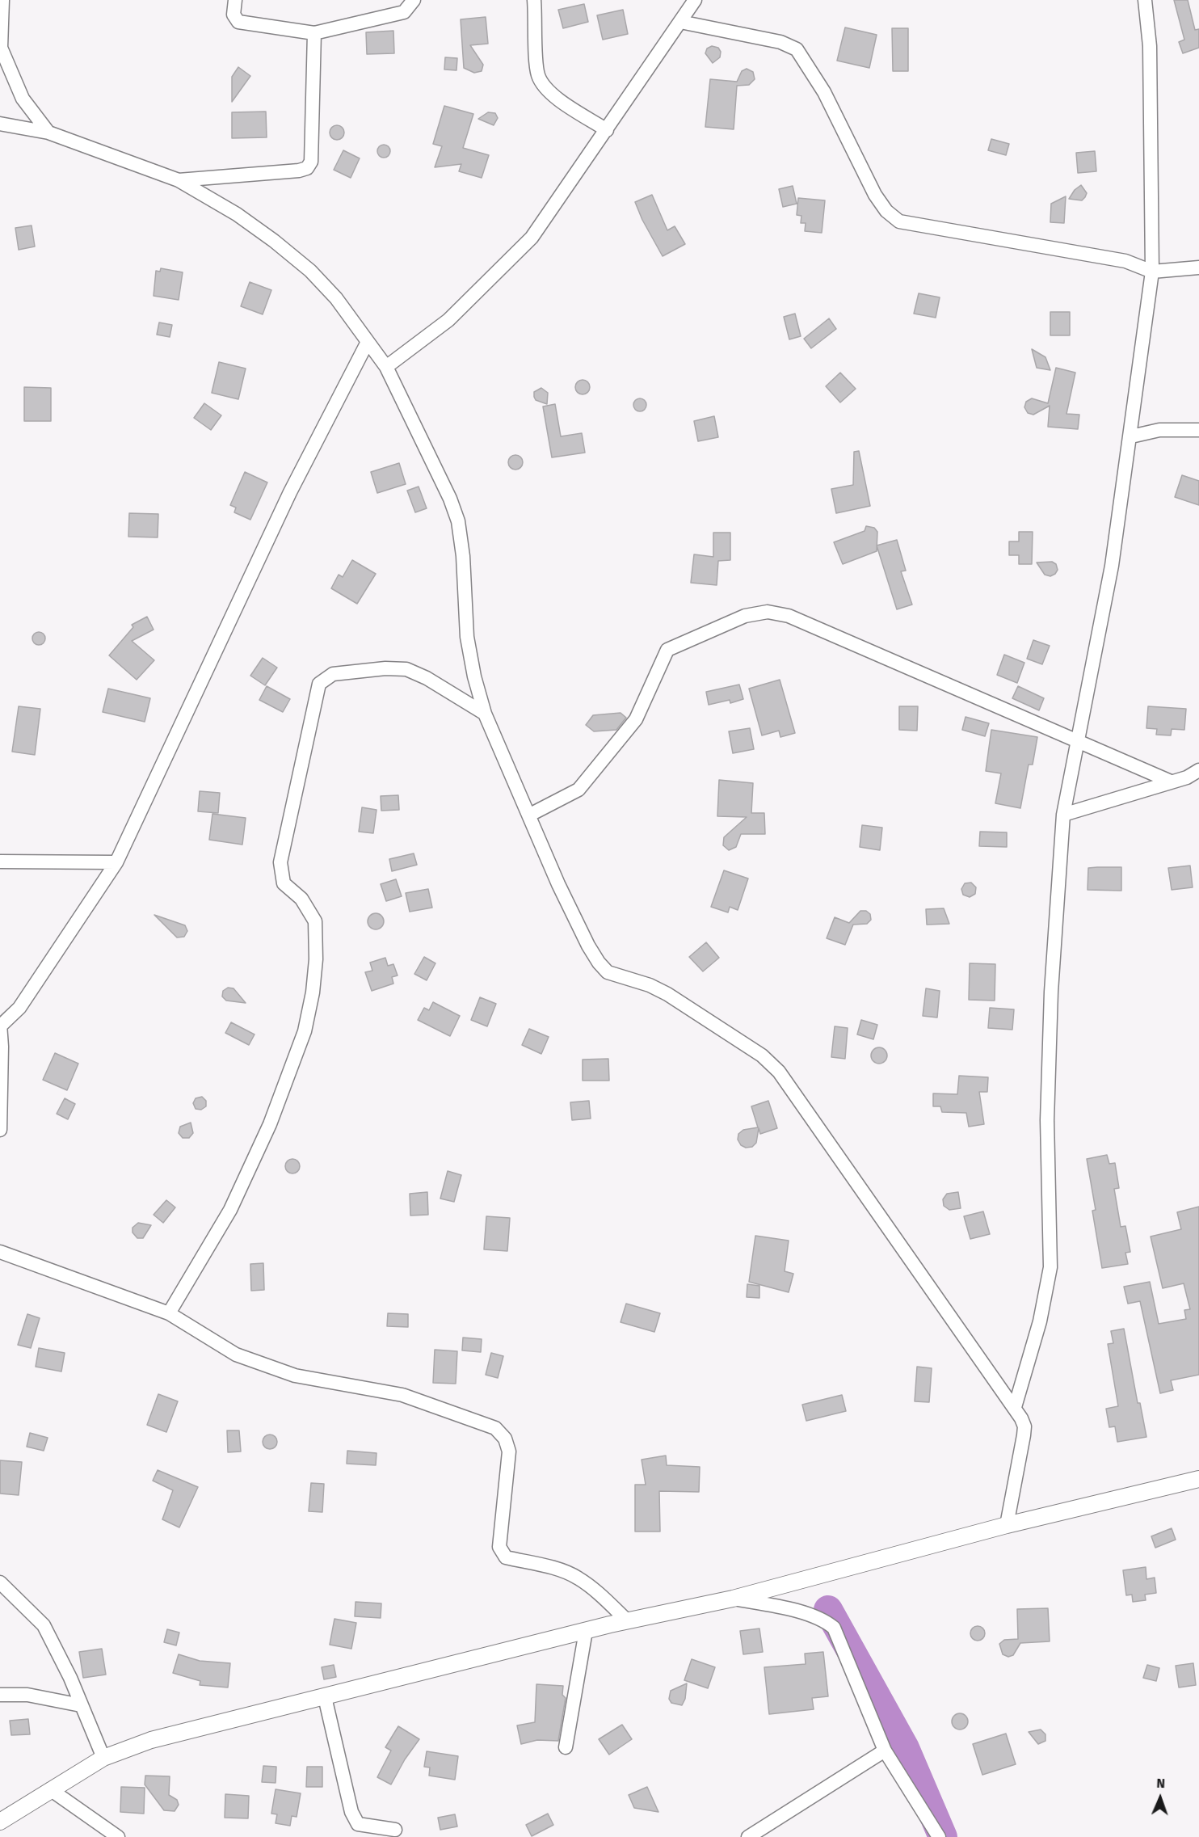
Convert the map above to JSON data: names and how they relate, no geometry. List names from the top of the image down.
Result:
{
  "north": "top"
}
